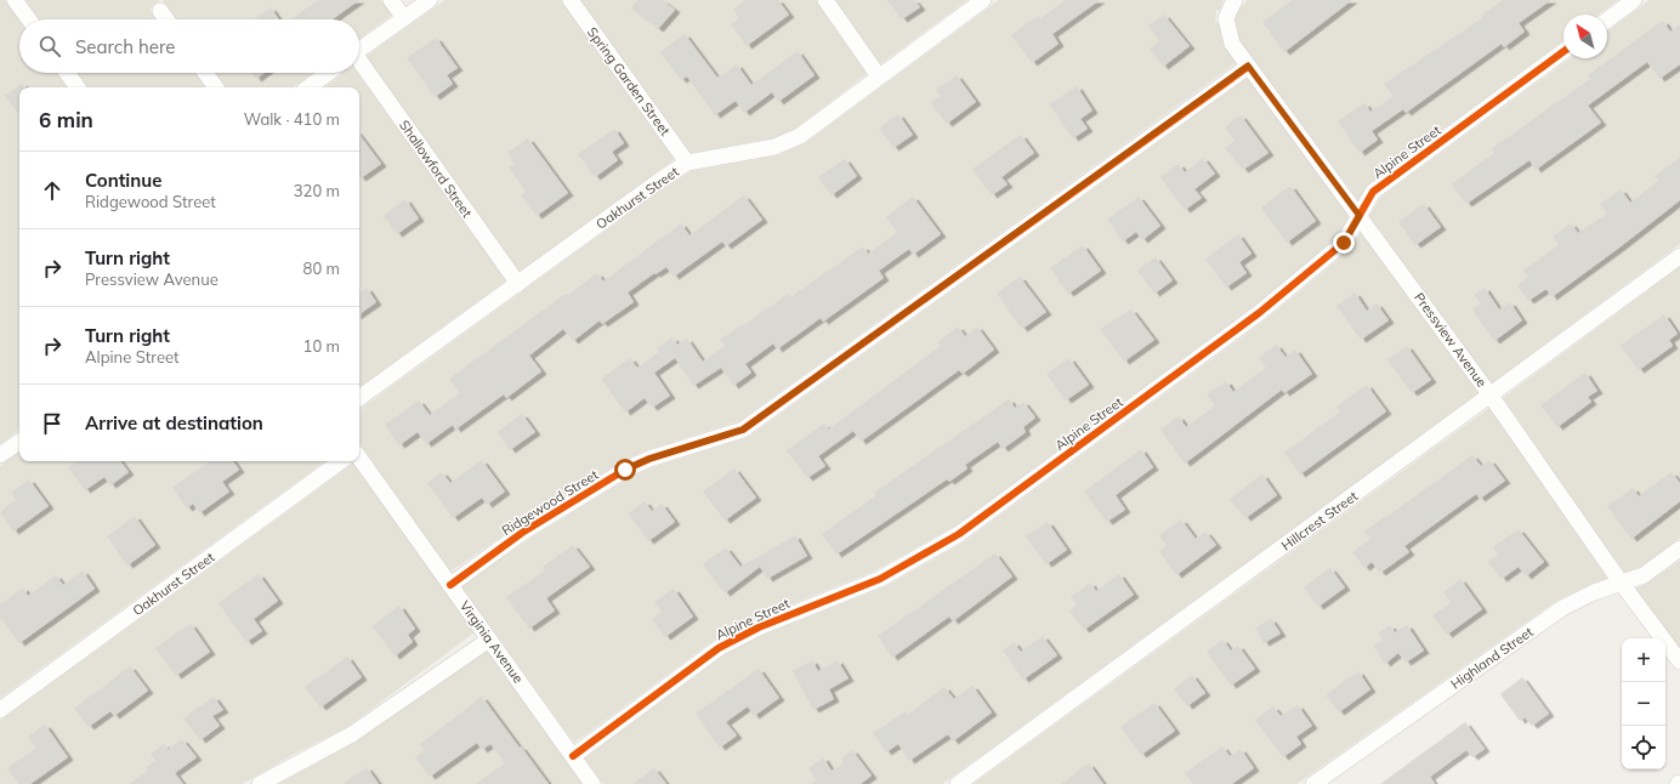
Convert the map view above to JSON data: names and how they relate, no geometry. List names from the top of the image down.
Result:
{
  "streets": {
    "street": [
      "Spring Garden Street",
      "Alpine Street",
      "Shallowford Street",
      "Oakhurst Street",
      "Pressview Avenue",
      "Ridgewood Street",
      "Hillcrest Street",
      "Virginia Avenue",
      "Highland Street"
    ]
  },
  "crossings": [
    ["Spring Garden Street", "Oakhurst Street"],
    ["Alpine Street", "Pressview Avenue"],
    ["Alpine Street", "Virginia Avenue"],
    ["Shallowford Street", "Oakhurst Street"],
    ["Pressview Avenue", "Ridgewood Street"],
    ["Pressview Avenue", "Hillcrest Street"],
    ["Pressview Avenue", "Highland Street"],
    ["Ridgewood Street", "Virginia Avenue"]
  ],
  "north": "top left",
  "page": {
    "search": "Search here",
    "heading": ["6 min", "Walk · 410 m"],
    "list": [
      ["Continue", "Ridgewood Street", "320 m"],
      ["Turn right", "Pressview Avenue", "80 m"],
      ["Turn right", "Alpine Street", "10 m"],
      "Arrive at destination"
    ],
    "map_buttons": ["+", "−"]
  }
}
